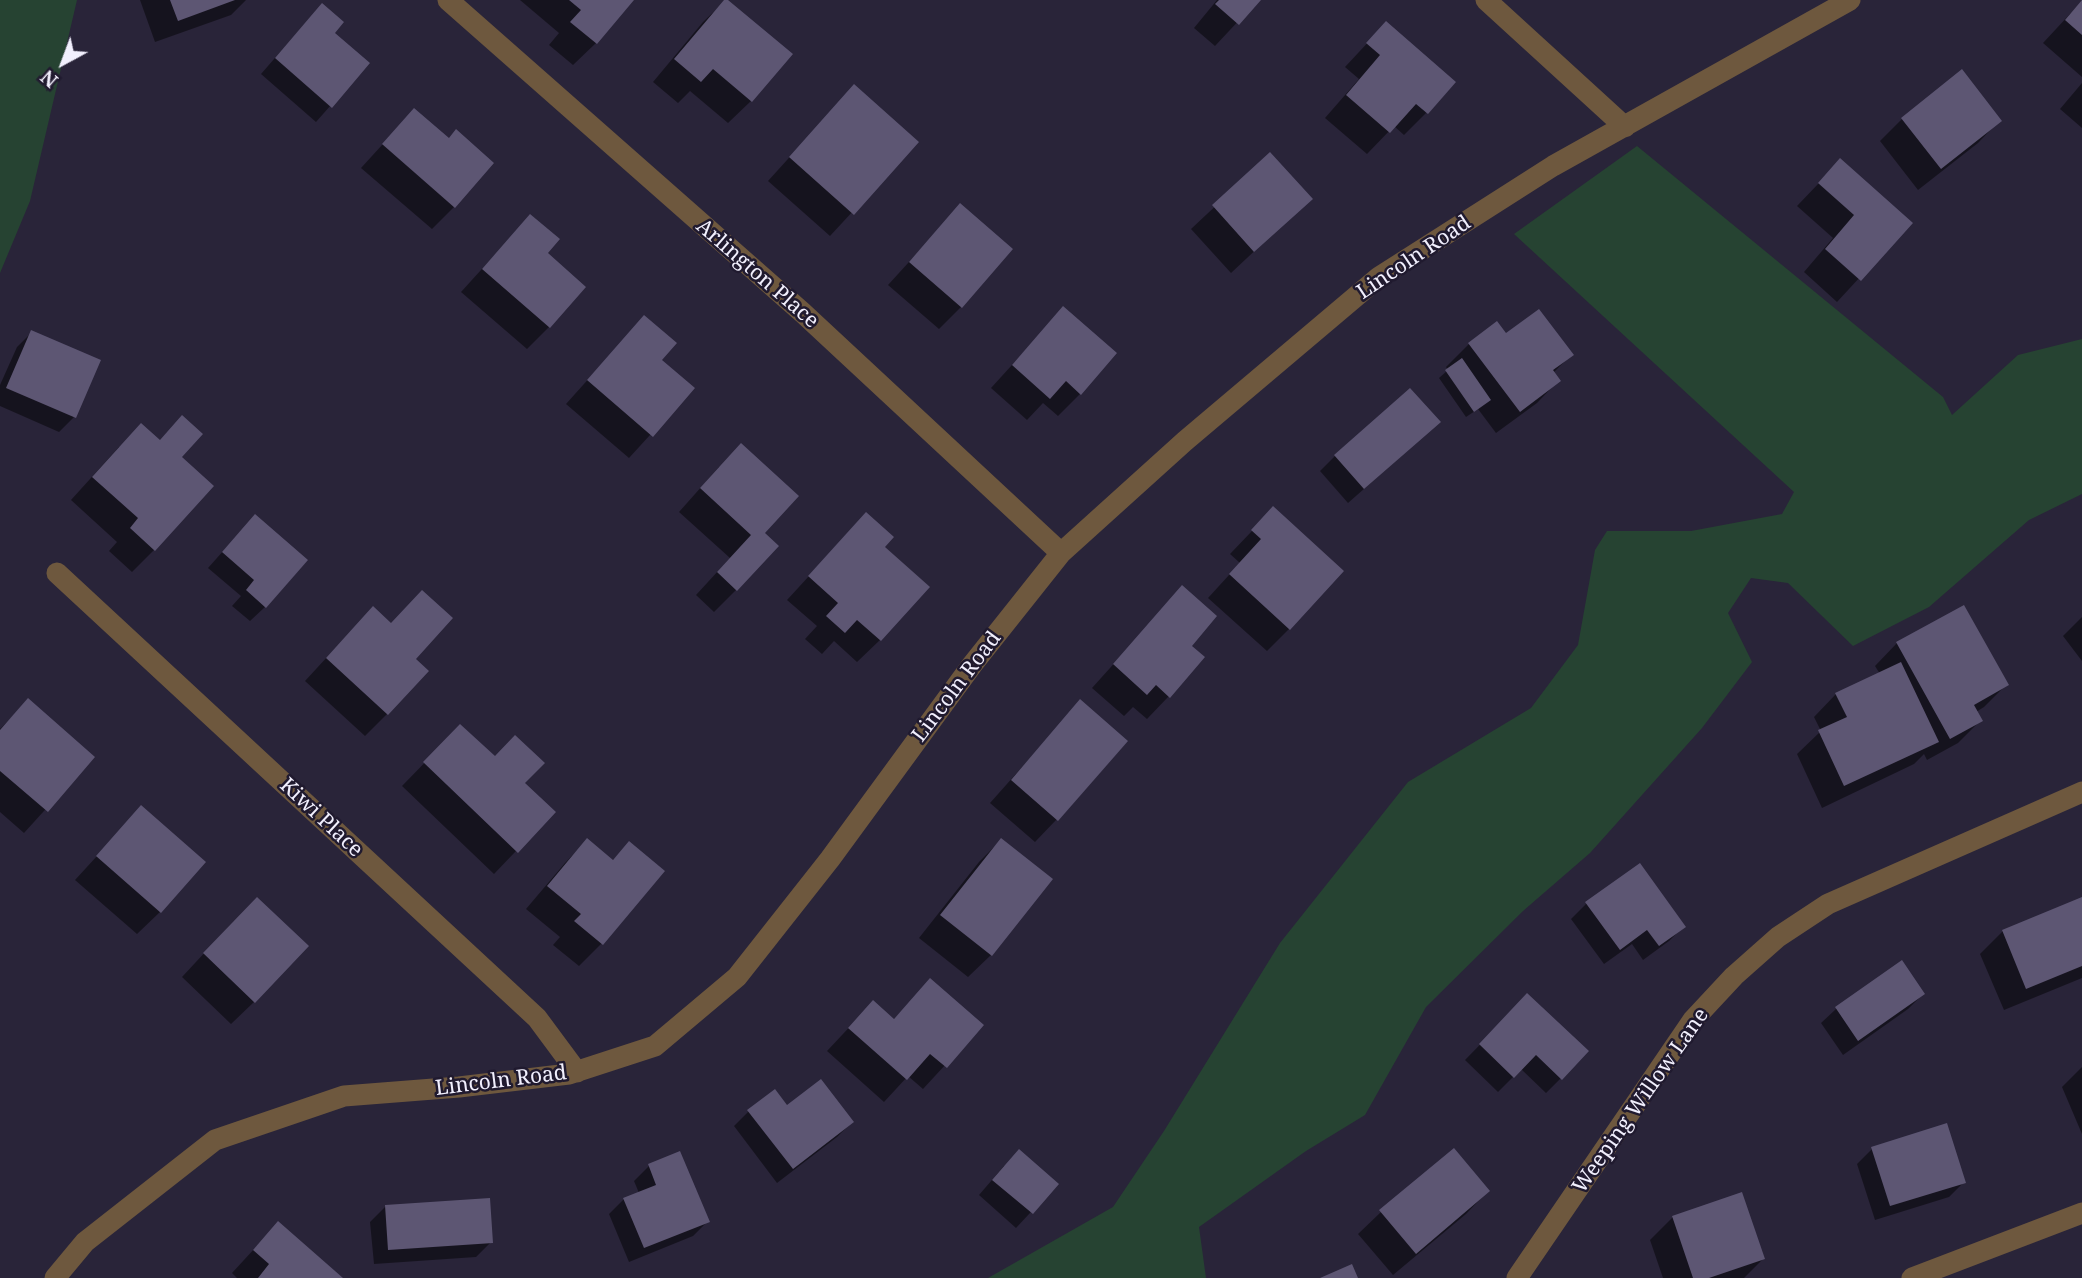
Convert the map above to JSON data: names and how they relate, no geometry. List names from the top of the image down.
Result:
{
  "streets": {
    "street": [
      "Lincoln Road",
      "Arlington Place",
      "Kiwi Place",
      "Weeping Willow Lane"
    ]
  },
  "crossings": [
    ["Lincoln Road", "Arlington Place"],
    ["Lincoln Road", "Kiwi Place"]
  ],
  "north": "bottom left"
}
